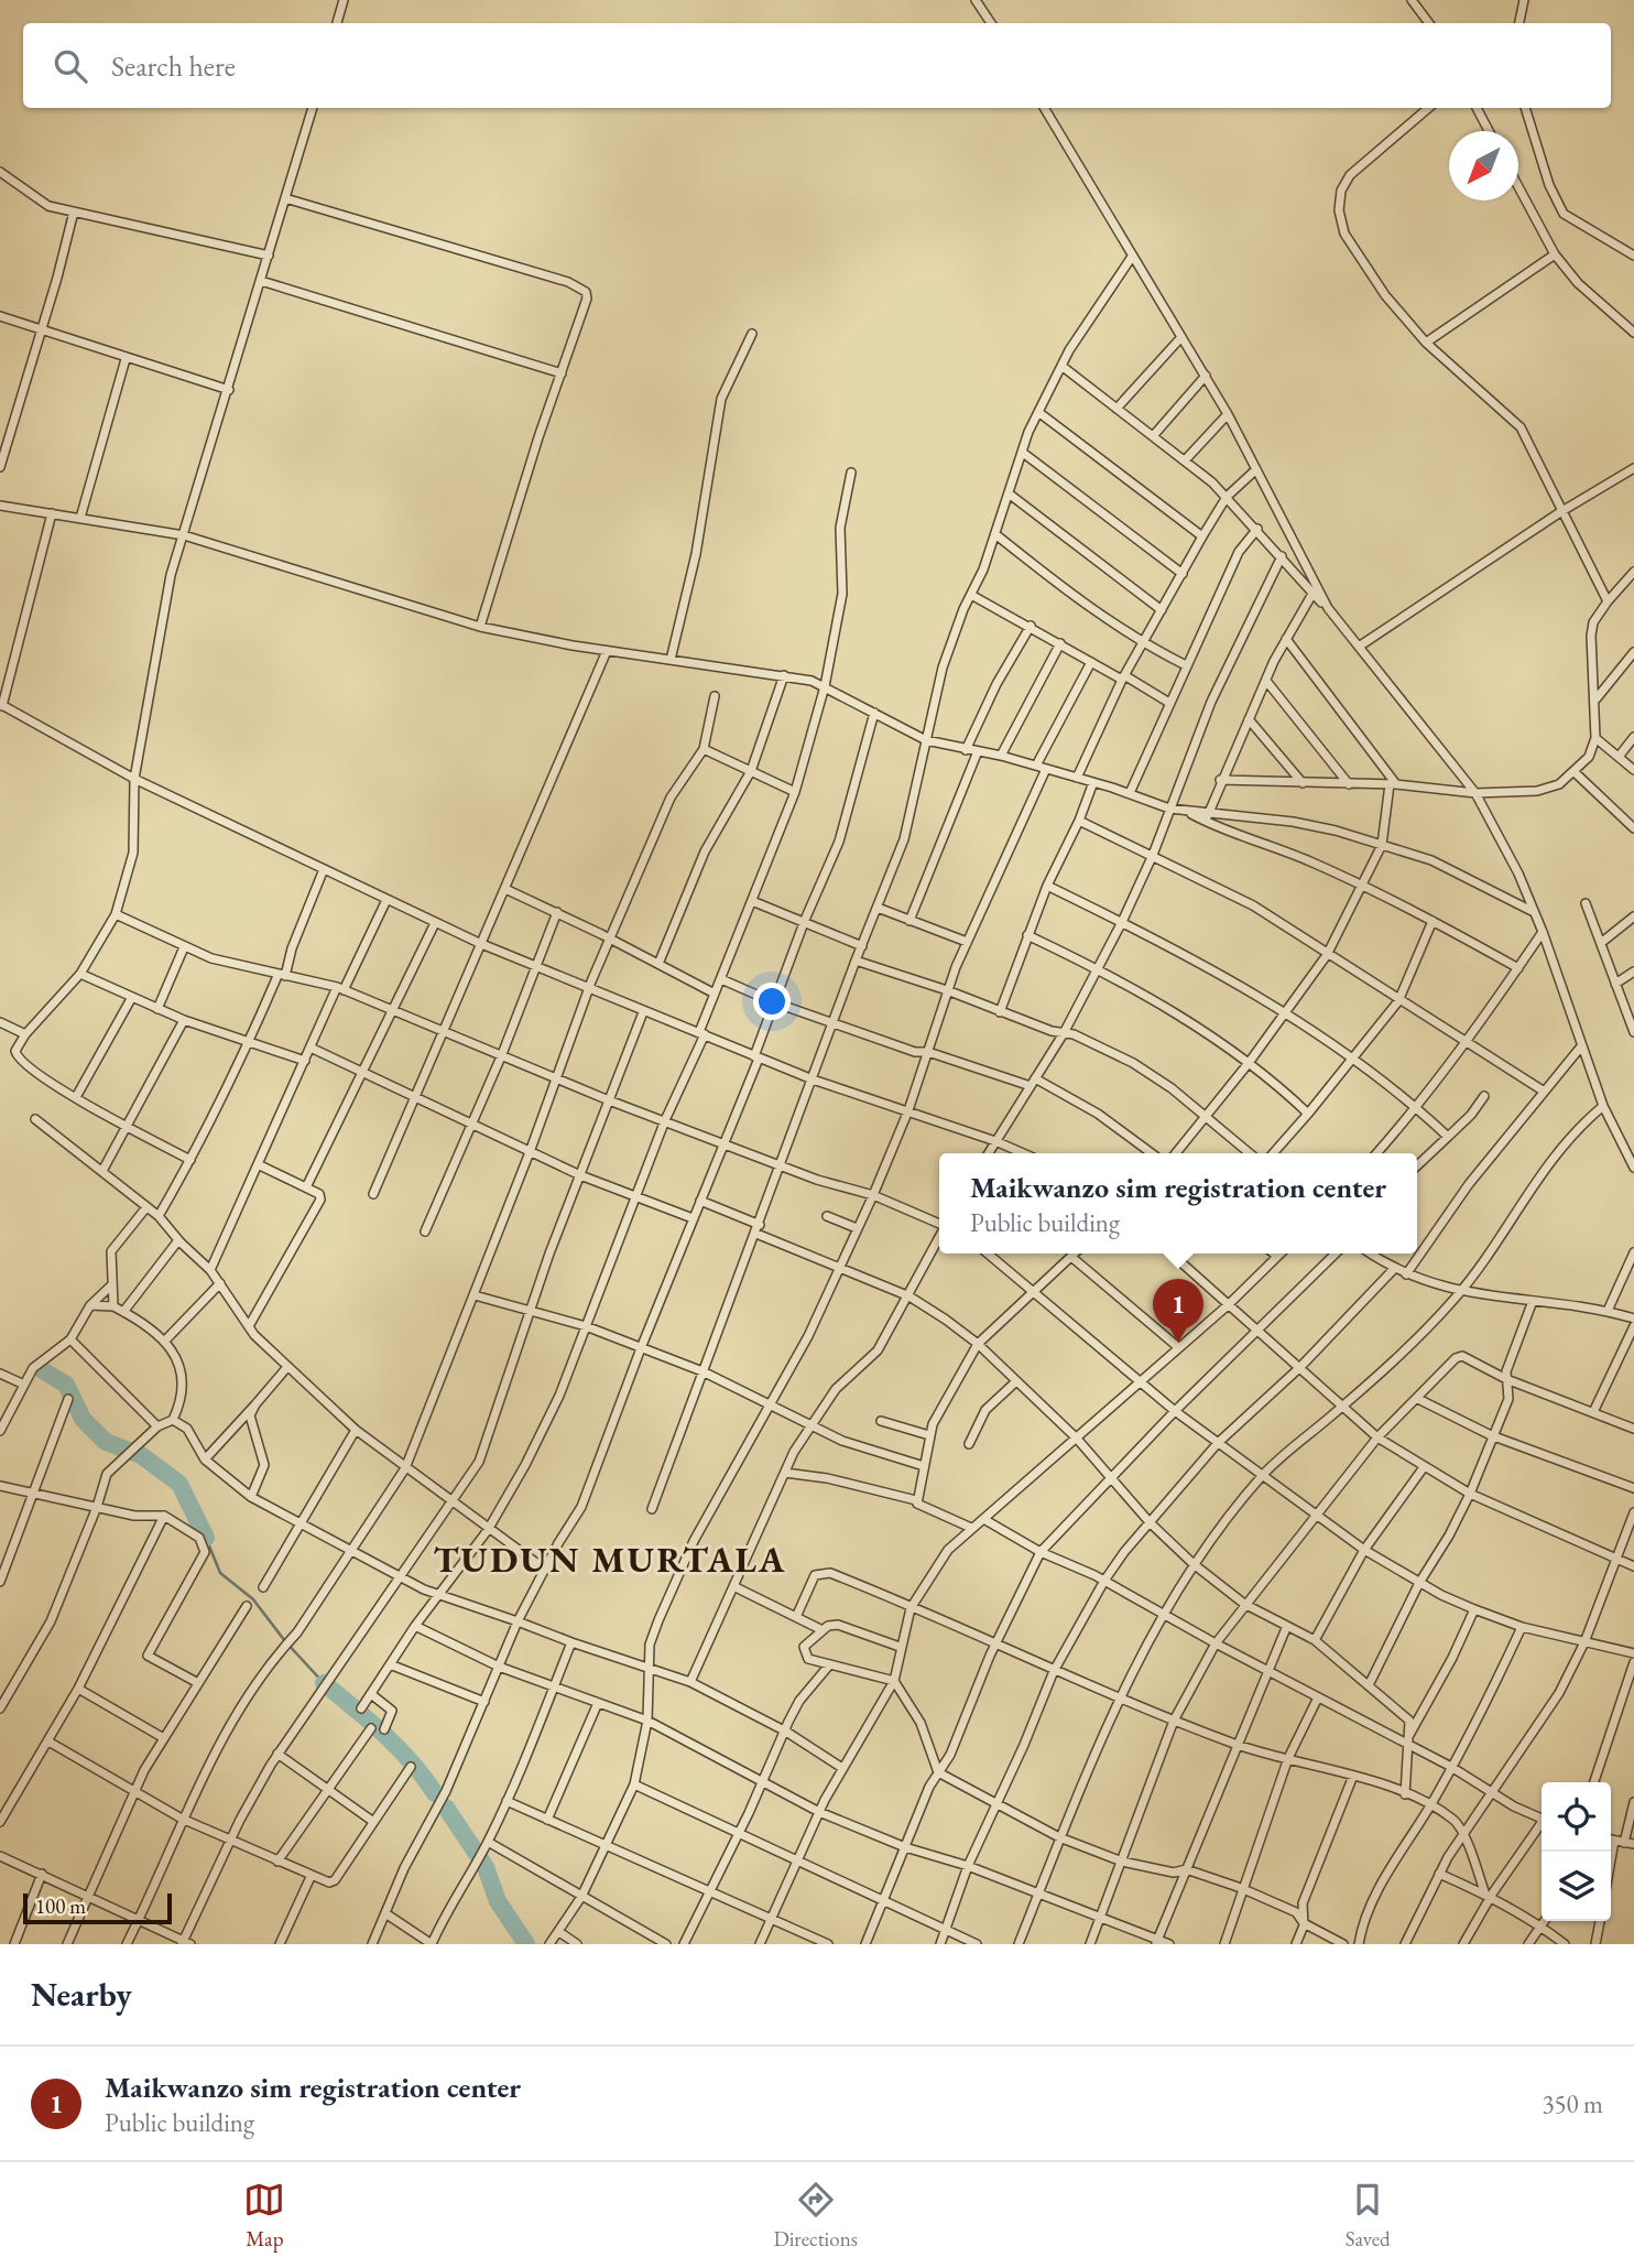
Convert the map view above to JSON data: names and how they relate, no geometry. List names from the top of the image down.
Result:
{
  "districts": ["TUDUN MURTALA"],
  "scale_bar": "100 m",
  "north": "bottom left",
  "page": {
    "search": "Search here",
    "popup": ["Maikwanzo sim registration center", "Public building"],
    "pins": "1",
    "scale": "100 m",
    "heading": "Nearby",
    "list": [
      {
        "mark": "1",
        "name": "Maikwanzo sim registration center",
        "note": "Public building",
        "value": "350 m"
      }
    ],
    "nav": ["Map", "Directions", "Saved"]
  }
}
